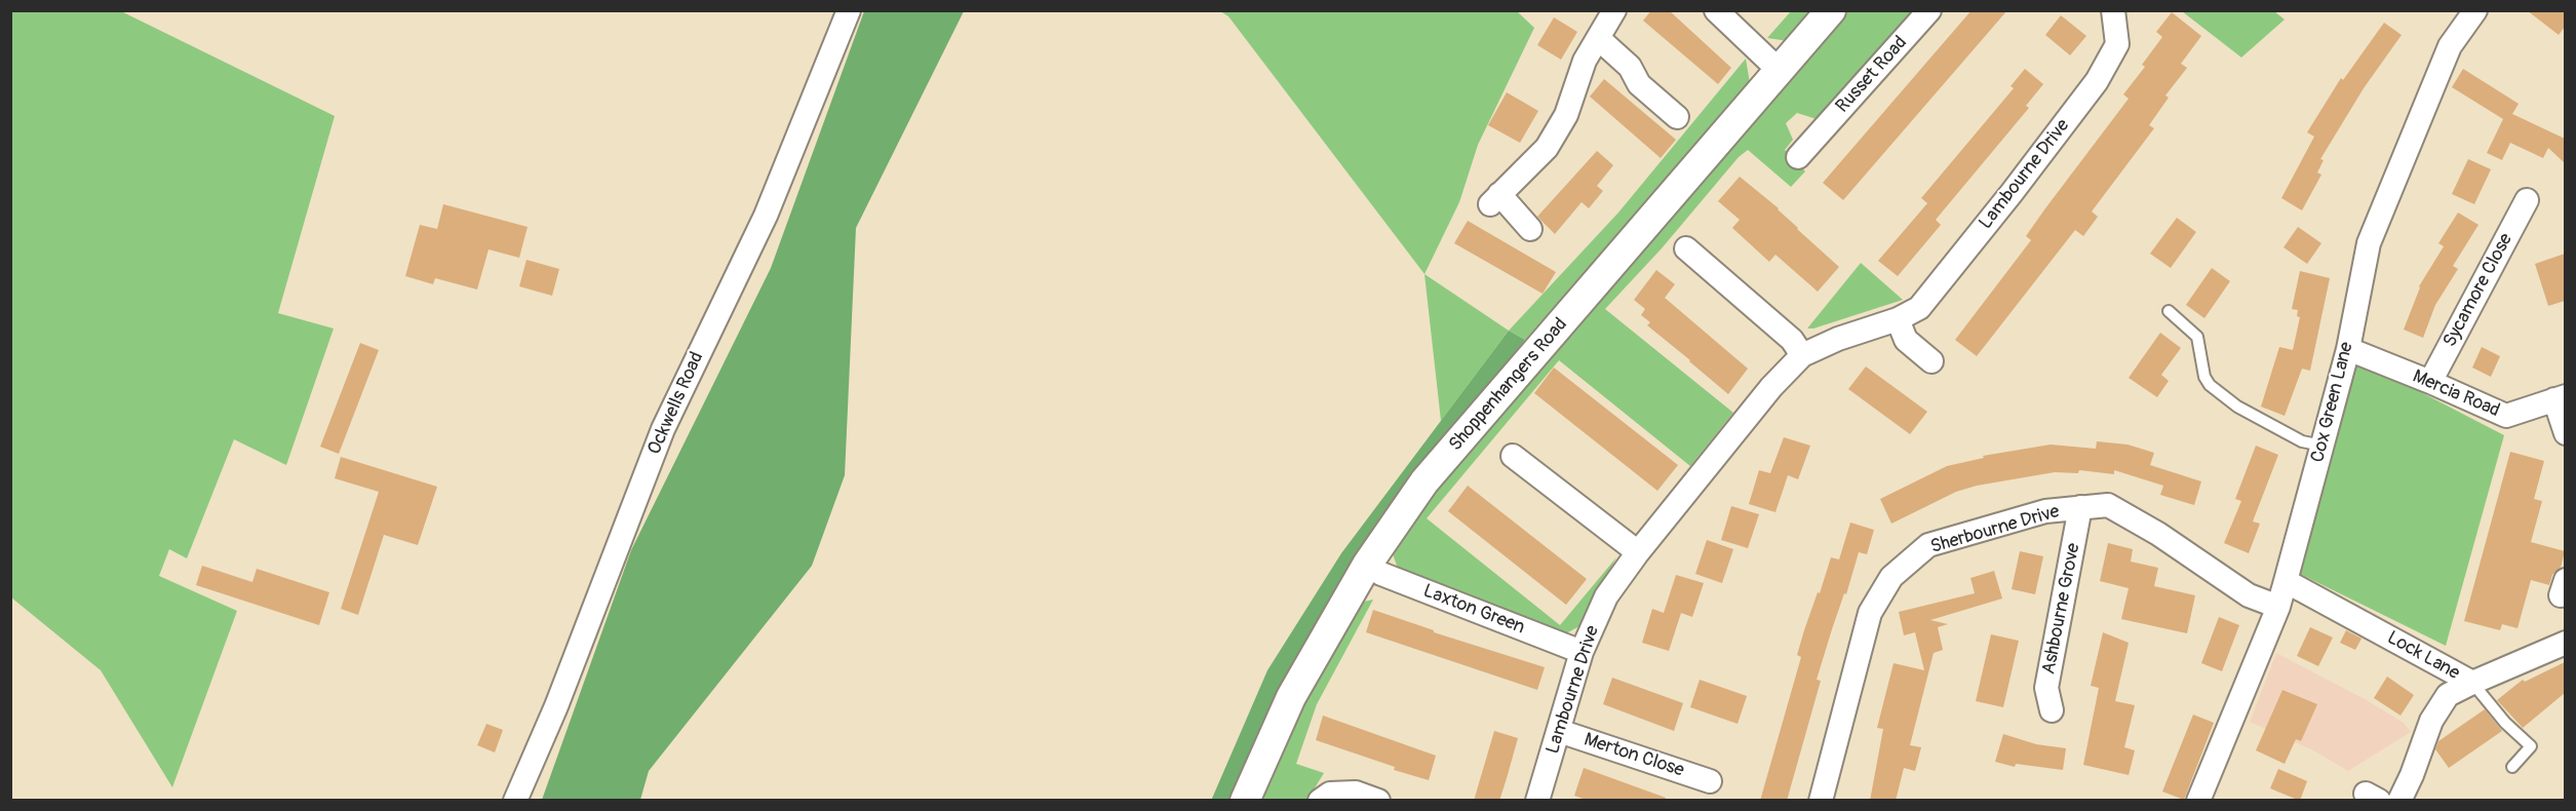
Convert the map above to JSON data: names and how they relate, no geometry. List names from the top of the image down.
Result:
{
  "streets": {
    "street": [
      "Russet Road",
      "Lambourne Drive",
      "Sycamore Close",
      "Shoppenhangers Road",
      "Mercia Road",
      "Cox Green Lane",
      "Ockwells Road",
      "Sherbourne Drive",
      "Ashbourne Grove",
      "Laxton Green",
      "Lock Lane",
      "Merton Close"
    ]
  },
  "crossings": [
    ["Lambourne Drive", "Laxton Green"],
    ["Lambourne Drive", "Merton Close"],
    ["Sycamore Close", "Mercia Road"],
    ["Shoppenhangers Road", "Laxton Green"],
    ["Mercia Road", "Cox Green Lane"],
    ["Cox Green Lane", "Sherbourne Drive"],
    ["Cox Green Lane", "Lock Lane"],
    ["Sherbourne Drive", "Ashbourne Grove"]
  ]
}
